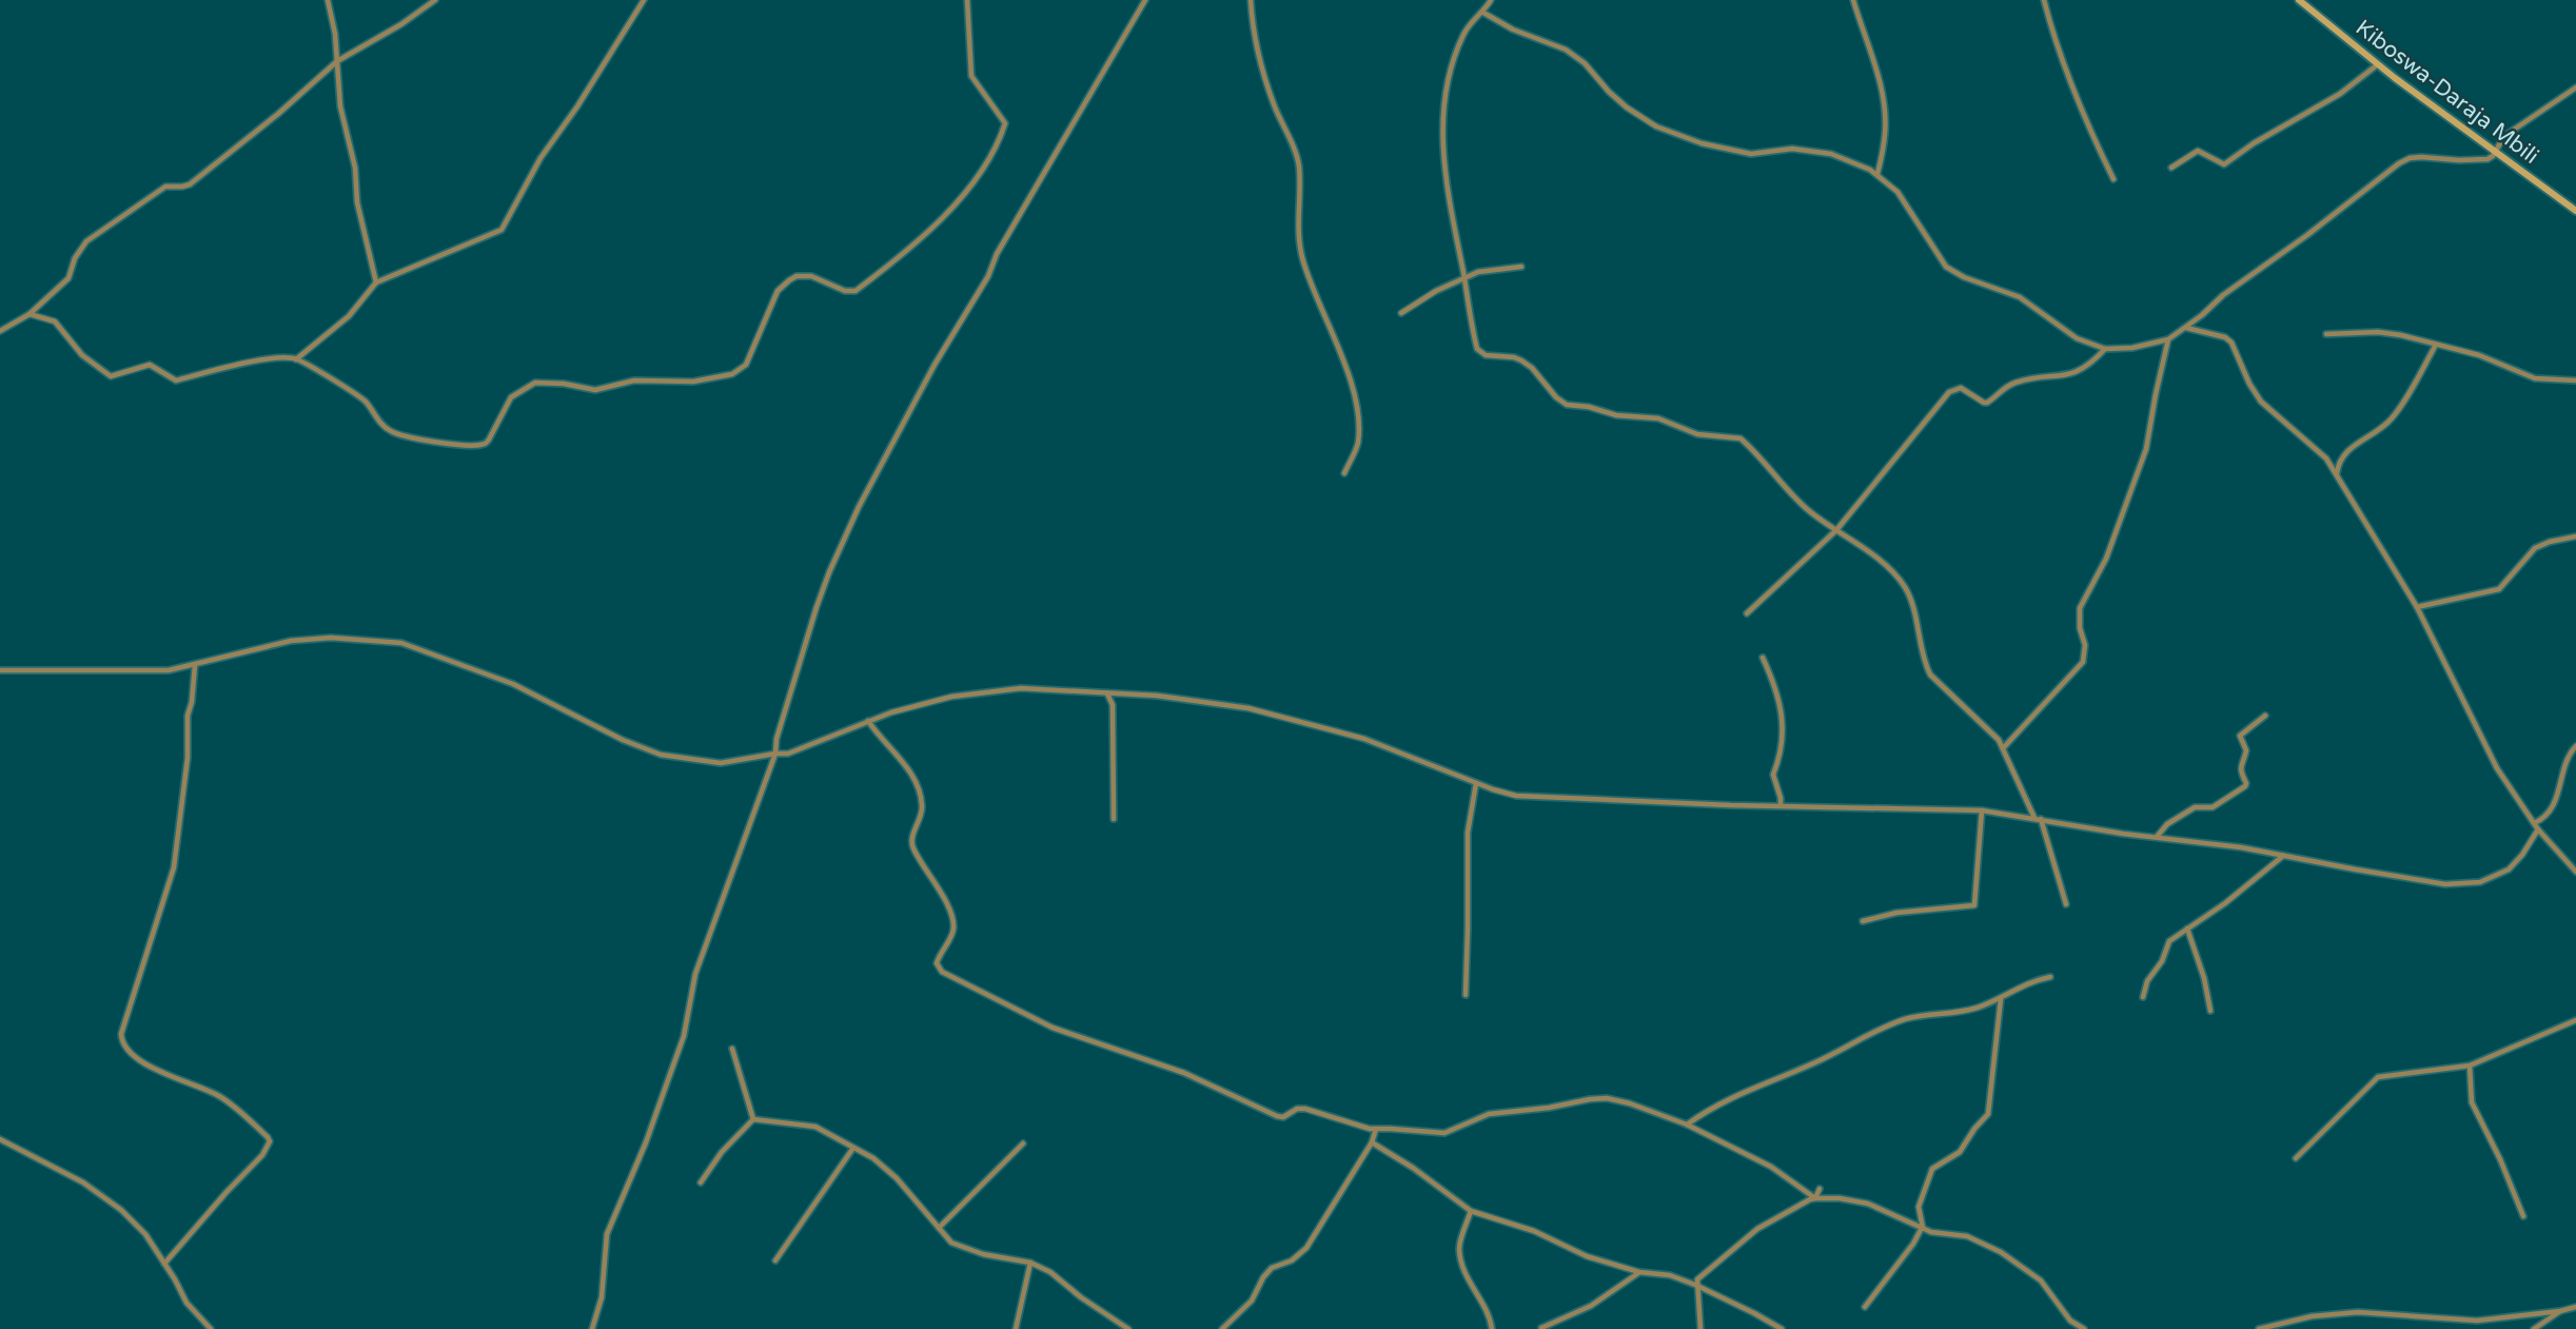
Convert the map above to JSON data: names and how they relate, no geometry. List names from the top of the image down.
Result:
{
  "streets": {
    "main road": ["Kiboswa-Daraja Mbili"]
  }
}
